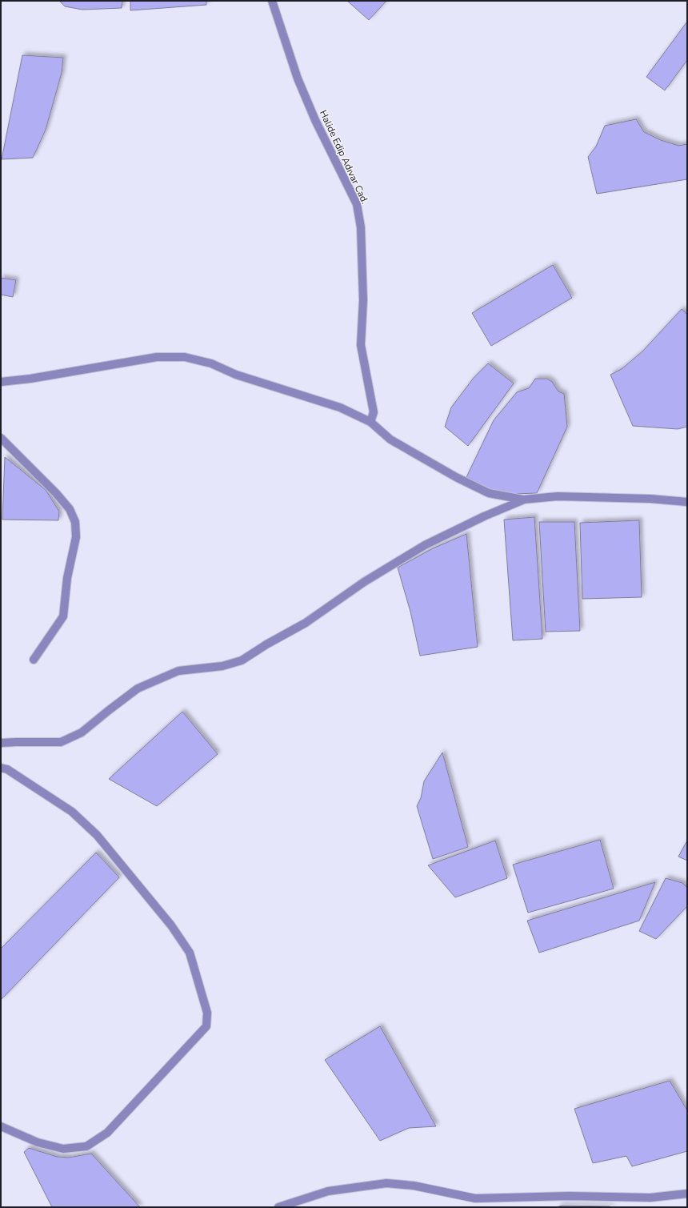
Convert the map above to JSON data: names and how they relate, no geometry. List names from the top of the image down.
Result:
{
  "streets": {
    "street": ["Halide Edip Adıvar Cad."]
  }
}
